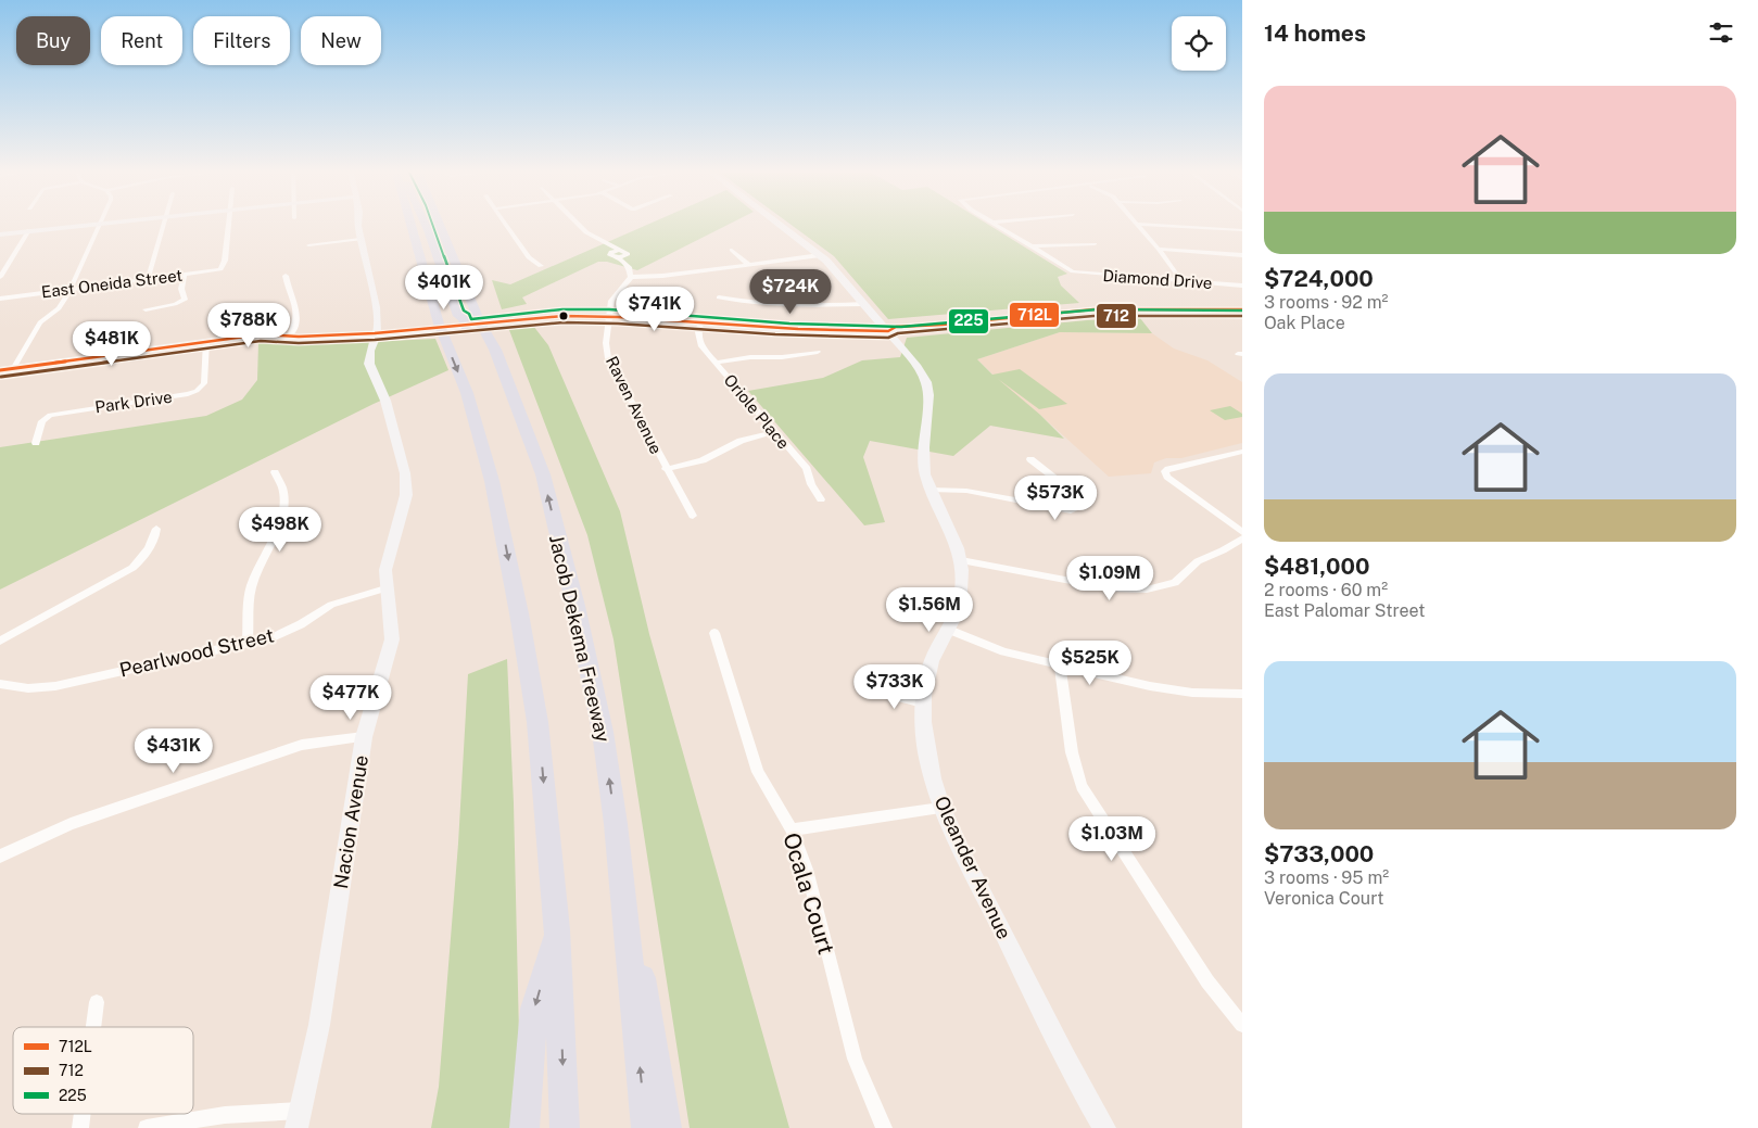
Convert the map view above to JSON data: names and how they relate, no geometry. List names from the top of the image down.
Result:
{
  "streets": {
    "highway": ["Jacob Dekema Freeway"],
    "street": [
      "Diamond Drive",
      "East Oneida Street",
      "Park Drive",
      "Raven Avenue",
      "Oriole Place",
      "Pearlwood Street",
      "Nacion Avenue",
      "Oleander Avenue",
      "Ocala Court"
    ]
  },
  "crossings": [
    ["Pearlwood Street", "Nacion Avenue"]
  ],
  "lines": ["transit line 225", "transit line 712L", "transit line 712"],
  "legend": ["712L", "712", "225"],
  "page": {
    "heading": "14 homes",
    "chip": [
      "Buy",
      "Rent",
      "Filters",
      "New"
    ],
    "list": [
      {
        "name": "$724,000",
        "note": "3 rooms · 92 m² · Oak Place"
      },
      {
        "name": "$481,000",
        "note": "2 rooms · 60 m² · East Palomar Street"
      },
      {
        "name": "$733,000",
        "note": "3 rooms · 95 m² · Veronica Court"
      }
    ],
    "price": [
      "$401K",
      "$724K",
      "$741K",
      "$788K",
      "$481K",
      "$573K",
      "$498K",
      "$1.09M",
      "$1.56M",
      "$525K",
      "$733K",
      "$477K",
      "$431K",
      "$1.03M"
    ]
  }
}
